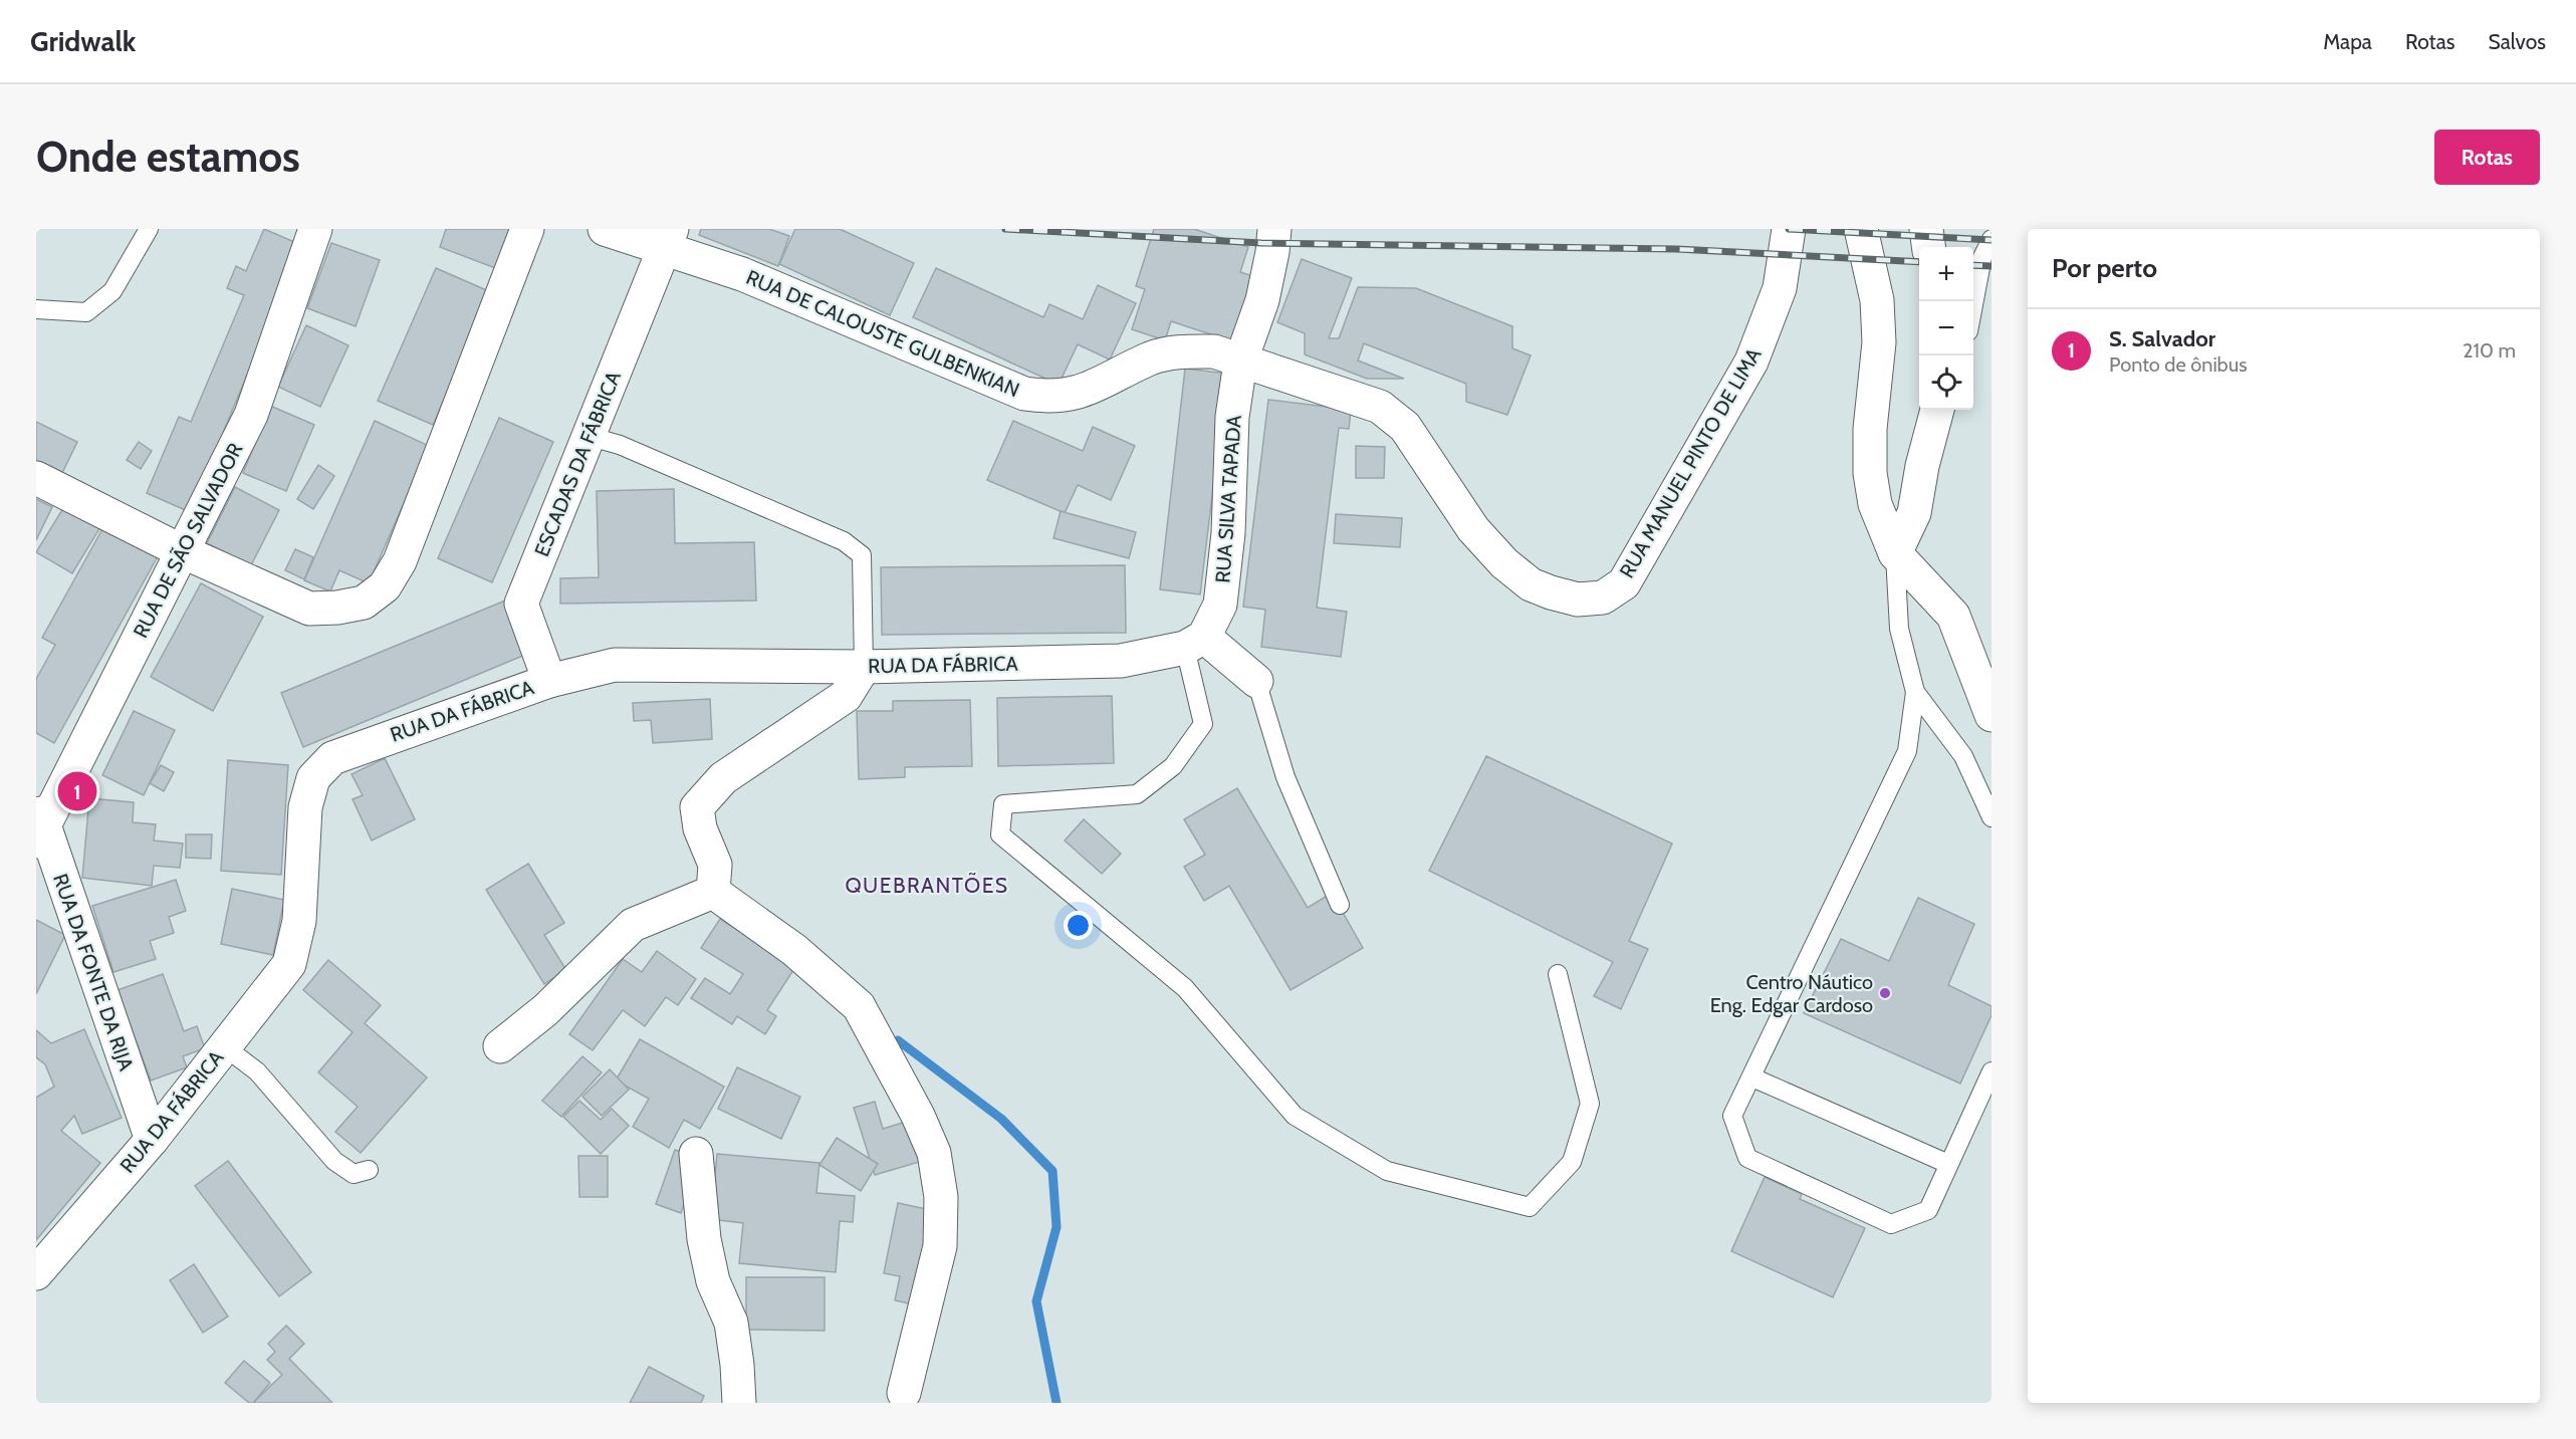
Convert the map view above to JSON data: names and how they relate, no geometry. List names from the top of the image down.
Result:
{
  "streets": {
    "street": [
      "RUA DE CALOUSTE GULBENKIAN",
      "RUA MANUEL PINTO DE LIMA",
      "ESCADAS DA FÁBRICA",
      "RUA SILVA TAPADA",
      "RUA DE SÃO SALVADOR",
      "RUA DA FÁBRICA",
      "RUA DA FONTE DA RIJA"
    ]
  },
  "crossings": [
    ["RUA DE CALOUSTE GULBENKIAN", "RUA MANUEL PINTO DE LIMA"],
    ["RUA DE CALOUSTE GULBENKIAN", "ESCADAS DA FÁBRICA"],
    ["RUA DE CALOUSTE GULBENKIAN", "RUA SILVA TAPADA"],
    ["RUA MANUEL PINTO DE LIMA", "RUA SILVA TAPADA"],
    ["ESCADAS DA FÁBRICA", "RUA DA FÁBRICA"],
    ["RUA SILVA TAPADA", "RUA DA FÁBRICA"],
    ["RUA DE SÃO SALVADOR", "RUA DA FONTE DA RIJA"],
    ["RUA DA FÁBRICA", "RUA DA FONTE DA RIJA"]
  ],
  "districts": ["QUEBRANTÕES"],
  "places": ["Centro Náutico Eng. Edgar Cardoso"],
  "page": {
    "header": "Gridwalk",
    "nav": ["Mapa", "Rotas", "Salvos"],
    "buttons": "Rotas",
    "title": "Onde estamos",
    "heading": "Por perto",
    "map_buttons": ["+", "−"],
    "list": [
      {
        "mark": "1",
        "name": "S. Salvador",
        "note": "Ponto de ônibus",
        "value": "210 m"
      }
    ],
    "pins": "1"
  }
}
